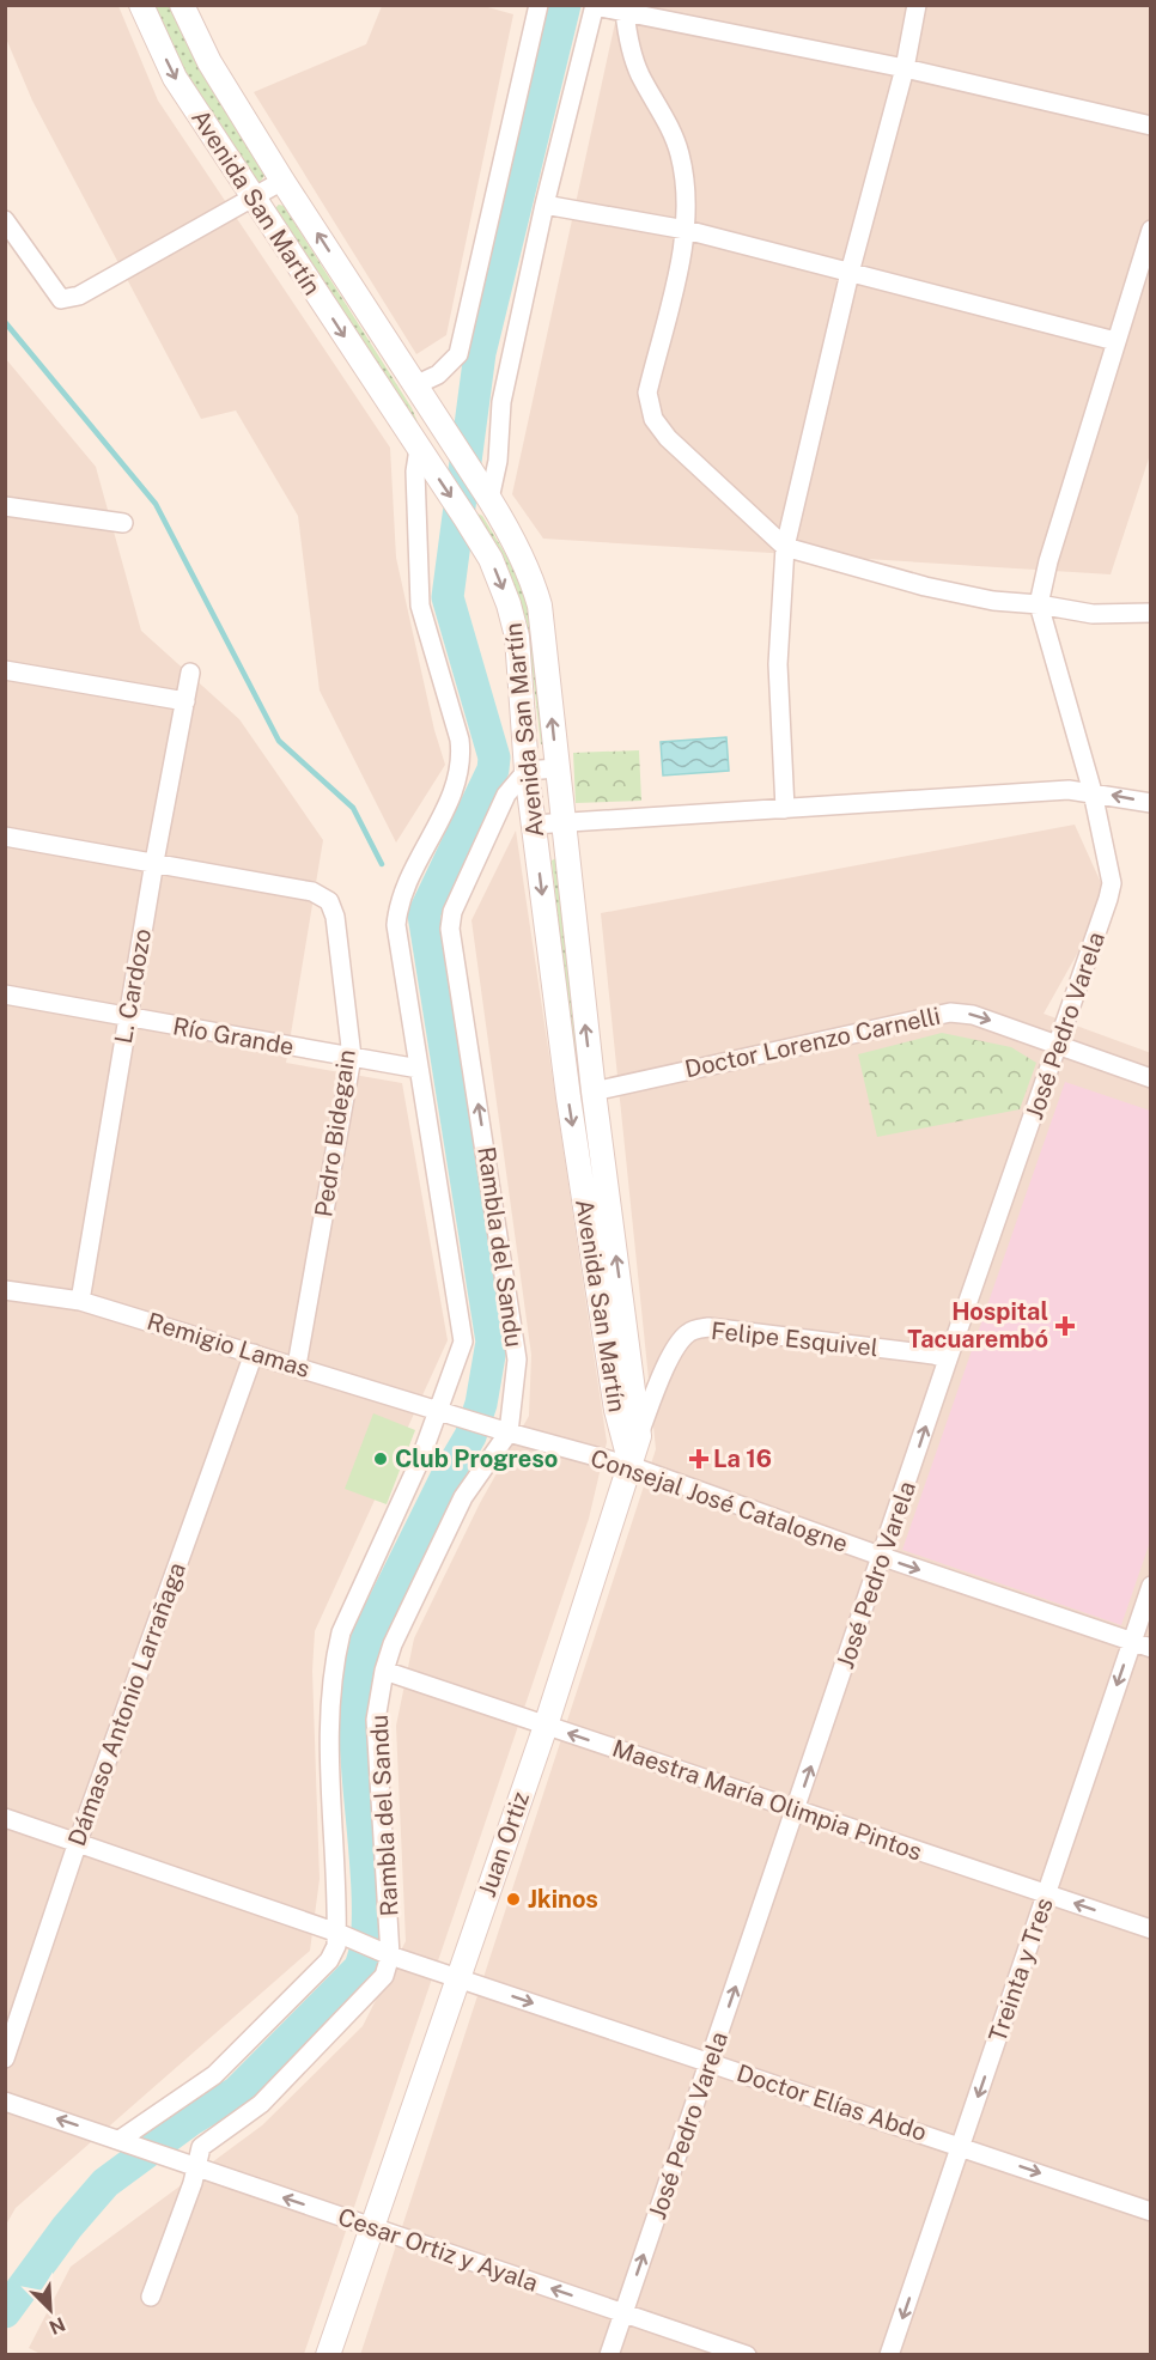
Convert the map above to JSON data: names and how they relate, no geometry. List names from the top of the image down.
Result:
{
  "streets": {
    "street": [
      "Avenida San Martín",
      "L. Cardozo",
      "José Pedro Varela",
      "Río Grande",
      "Doctor Lorenzo Carnelli",
      "Pedro Bidegain",
      "Rambla del Sandu",
      "Felipe Esquivel",
      "Remigio Lamas",
      "Consejal José Catalogne",
      "Dámaso Antonio Larrañaga",
      "Maestra María Olimpia Pintos",
      "Juan Ortiz",
      "Treinta y Tres",
      "Doctor Elías Abdo",
      "Cesar Ortiz y Ayala"
    ]
  },
  "crossings": [
    ["Avenida San Martín", "Doctor Lorenzo Carnelli"],
    ["Avenida San Martín", "Rambla del Sandu"],
    ["Avenida San Martín", "Consejal José Catalogne"],
    ["Avenida San Martín", "Juan Ortiz"],
    ["L. Cardozo", "Río Grande"],
    ["L. Cardozo", "Pedro Bidegain"],
    ["L. Cardozo", "Remigio Lamas"],
    ["José Pedro Varela", "Doctor Lorenzo Carnelli"],
    ["José Pedro Varela", "Felipe Esquivel"],
    ["José Pedro Varela", "Consejal José Catalogne"],
    ["José Pedro Varela", "Maestra María Olimpia Pintos"],
    ["José Pedro Varela", "Doctor Elías Abdo"],
    ["José Pedro Varela", "Cesar Ortiz y Ayala"],
    ["Río Grande", "Pedro Bidegain"],
    ["Pedro Bidegain", "Remigio Lamas"],
    ["Rambla del Sandu", "Consejal José Catalogne"],
    ["Rambla del Sandu", "Maestra María Olimpia Pintos"],
    ["Rambla del Sandu", "Doctor Elías Abdo"],
    ["Felipe Esquivel", "Juan Ortiz"],
    ["Remigio Lamas", "Consejal José Catalogne"],
    ["Remigio Lamas", "Dámaso Antonio Larrañaga"],
    ["Consejal José Catalogne", "Juan Ortiz"],
    ["Consejal José Catalogne", "Treinta y Tres"],
    ["Dámaso Antonio Larrañaga", "Doctor Elías Abdo"],
    ["Maestra María Olimpia Pintos", "Juan Ortiz"],
    ["Maestra María Olimpia Pintos", "Treinta y Tres"],
    ["Juan Ortiz", "Doctor Elías Abdo"],
    ["Juan Ortiz", "Cesar Ortiz y Ayala"],
    ["Treinta y Tres", "Doctor Elías Abdo"]
  ],
  "one_way": [
    "José Pedro Varela",
    "Doctor Lorenzo Carnelli",
    "Consejal José Catalogne",
    "Maestra María Olimpia Pintos",
    "Treinta y Tres",
    "Doctor Elías Abdo",
    "Cesar Ortiz y Ayala"
  ],
  "places": {
    "health": ["Hospital Tacuarembó", "La 16"],
    "other": ["Club Progreso", "Jkinos"]
  },
  "north": "bottom right"
}
